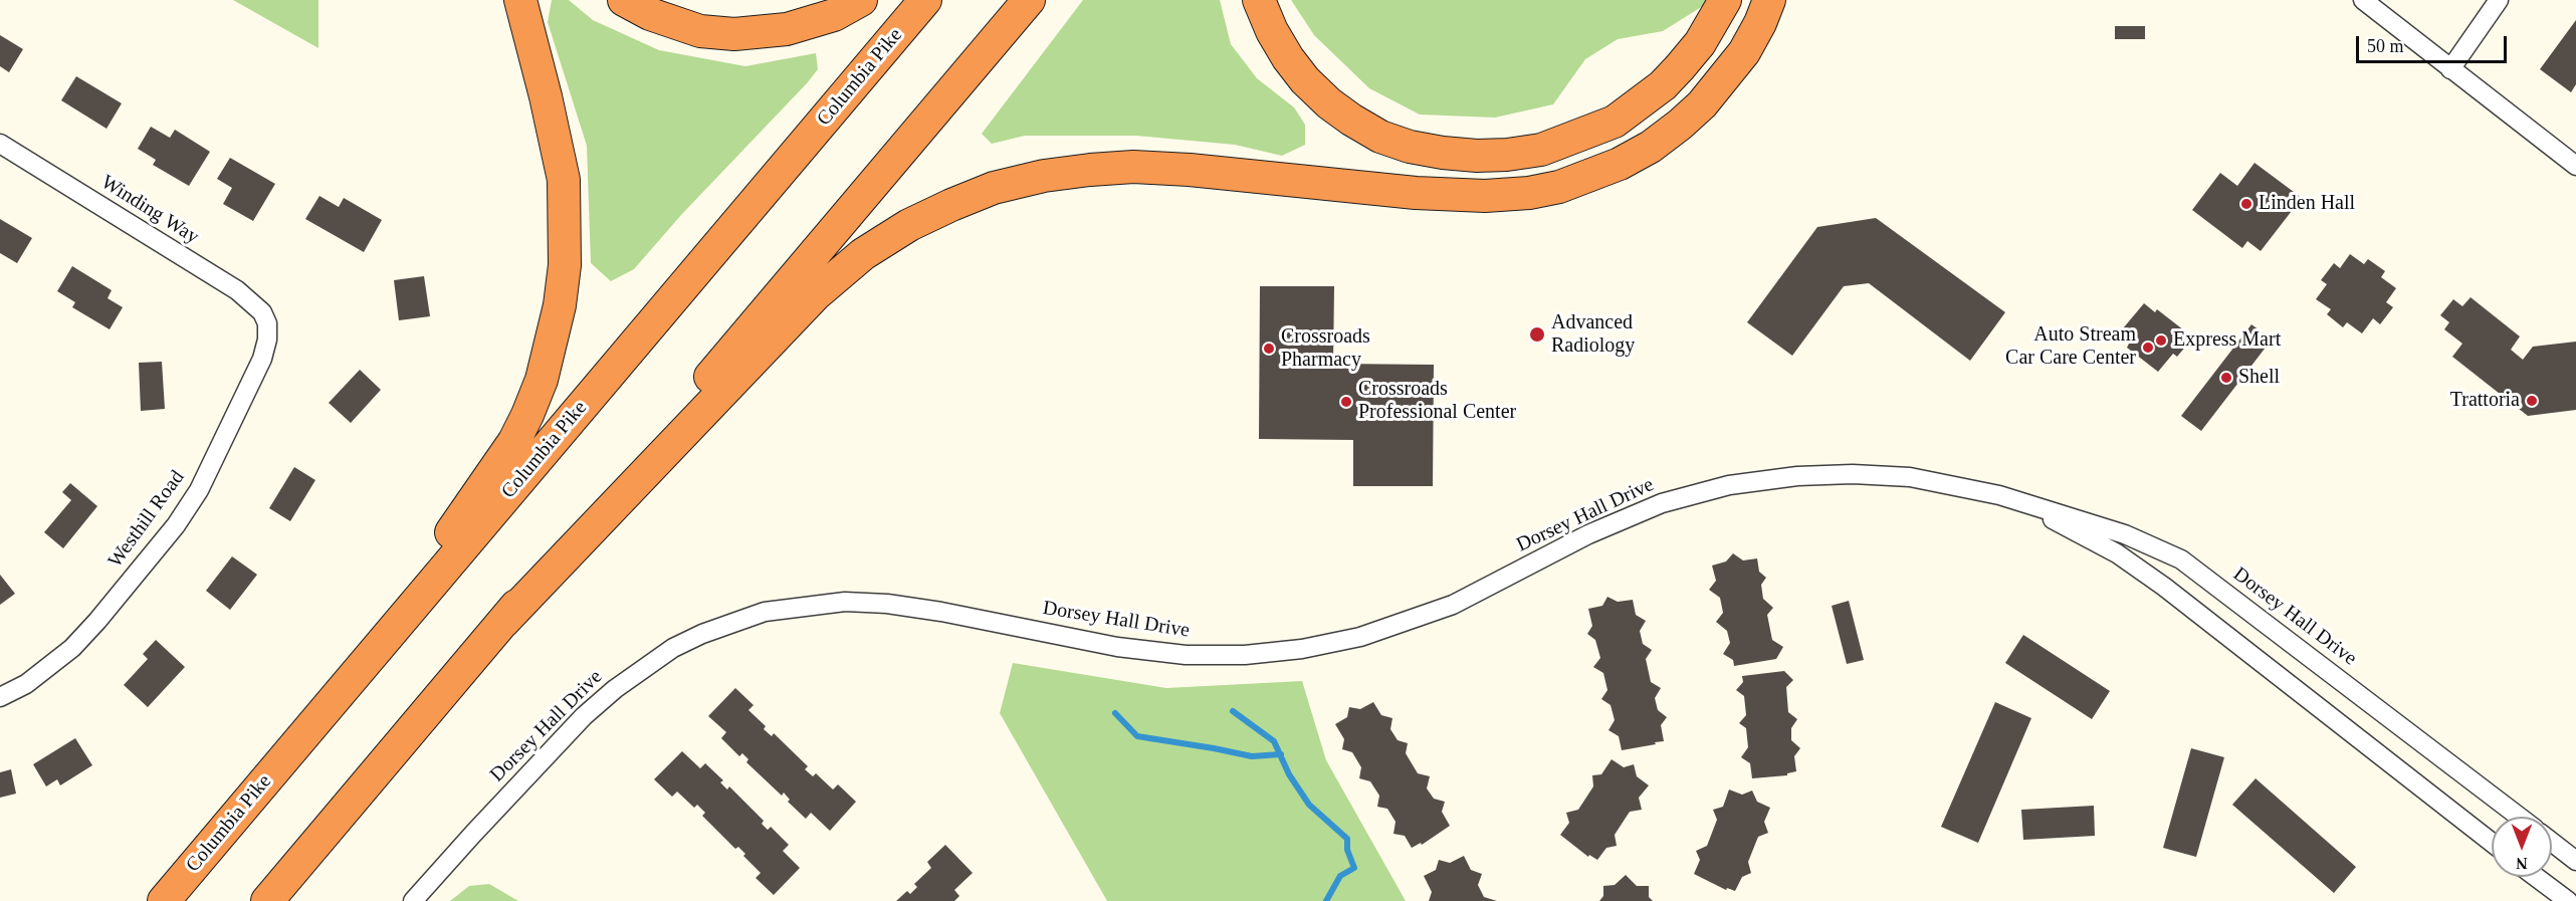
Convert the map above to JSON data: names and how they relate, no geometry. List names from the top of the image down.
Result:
{
  "streets": {
    "highway": ["Columbia Pike"],
    "street": ["Winding Way", "Dorsey Hall Drive", "Westhill Road"]
  },
  "crossings": [
    ["Winding Way", "Westhill Road"]
  ],
  "places": [
    "Linden Hall",
    "Advanced Radiology",
    "Express Mart",
    "Auto Stream Car Care Center",
    "Crossroads Pharmacy",
    "Shell",
    "Trattoria",
    "Crossroads Professional Center"
  ],
  "scale_bar": "50 m",
  "north": "bottom"
}
